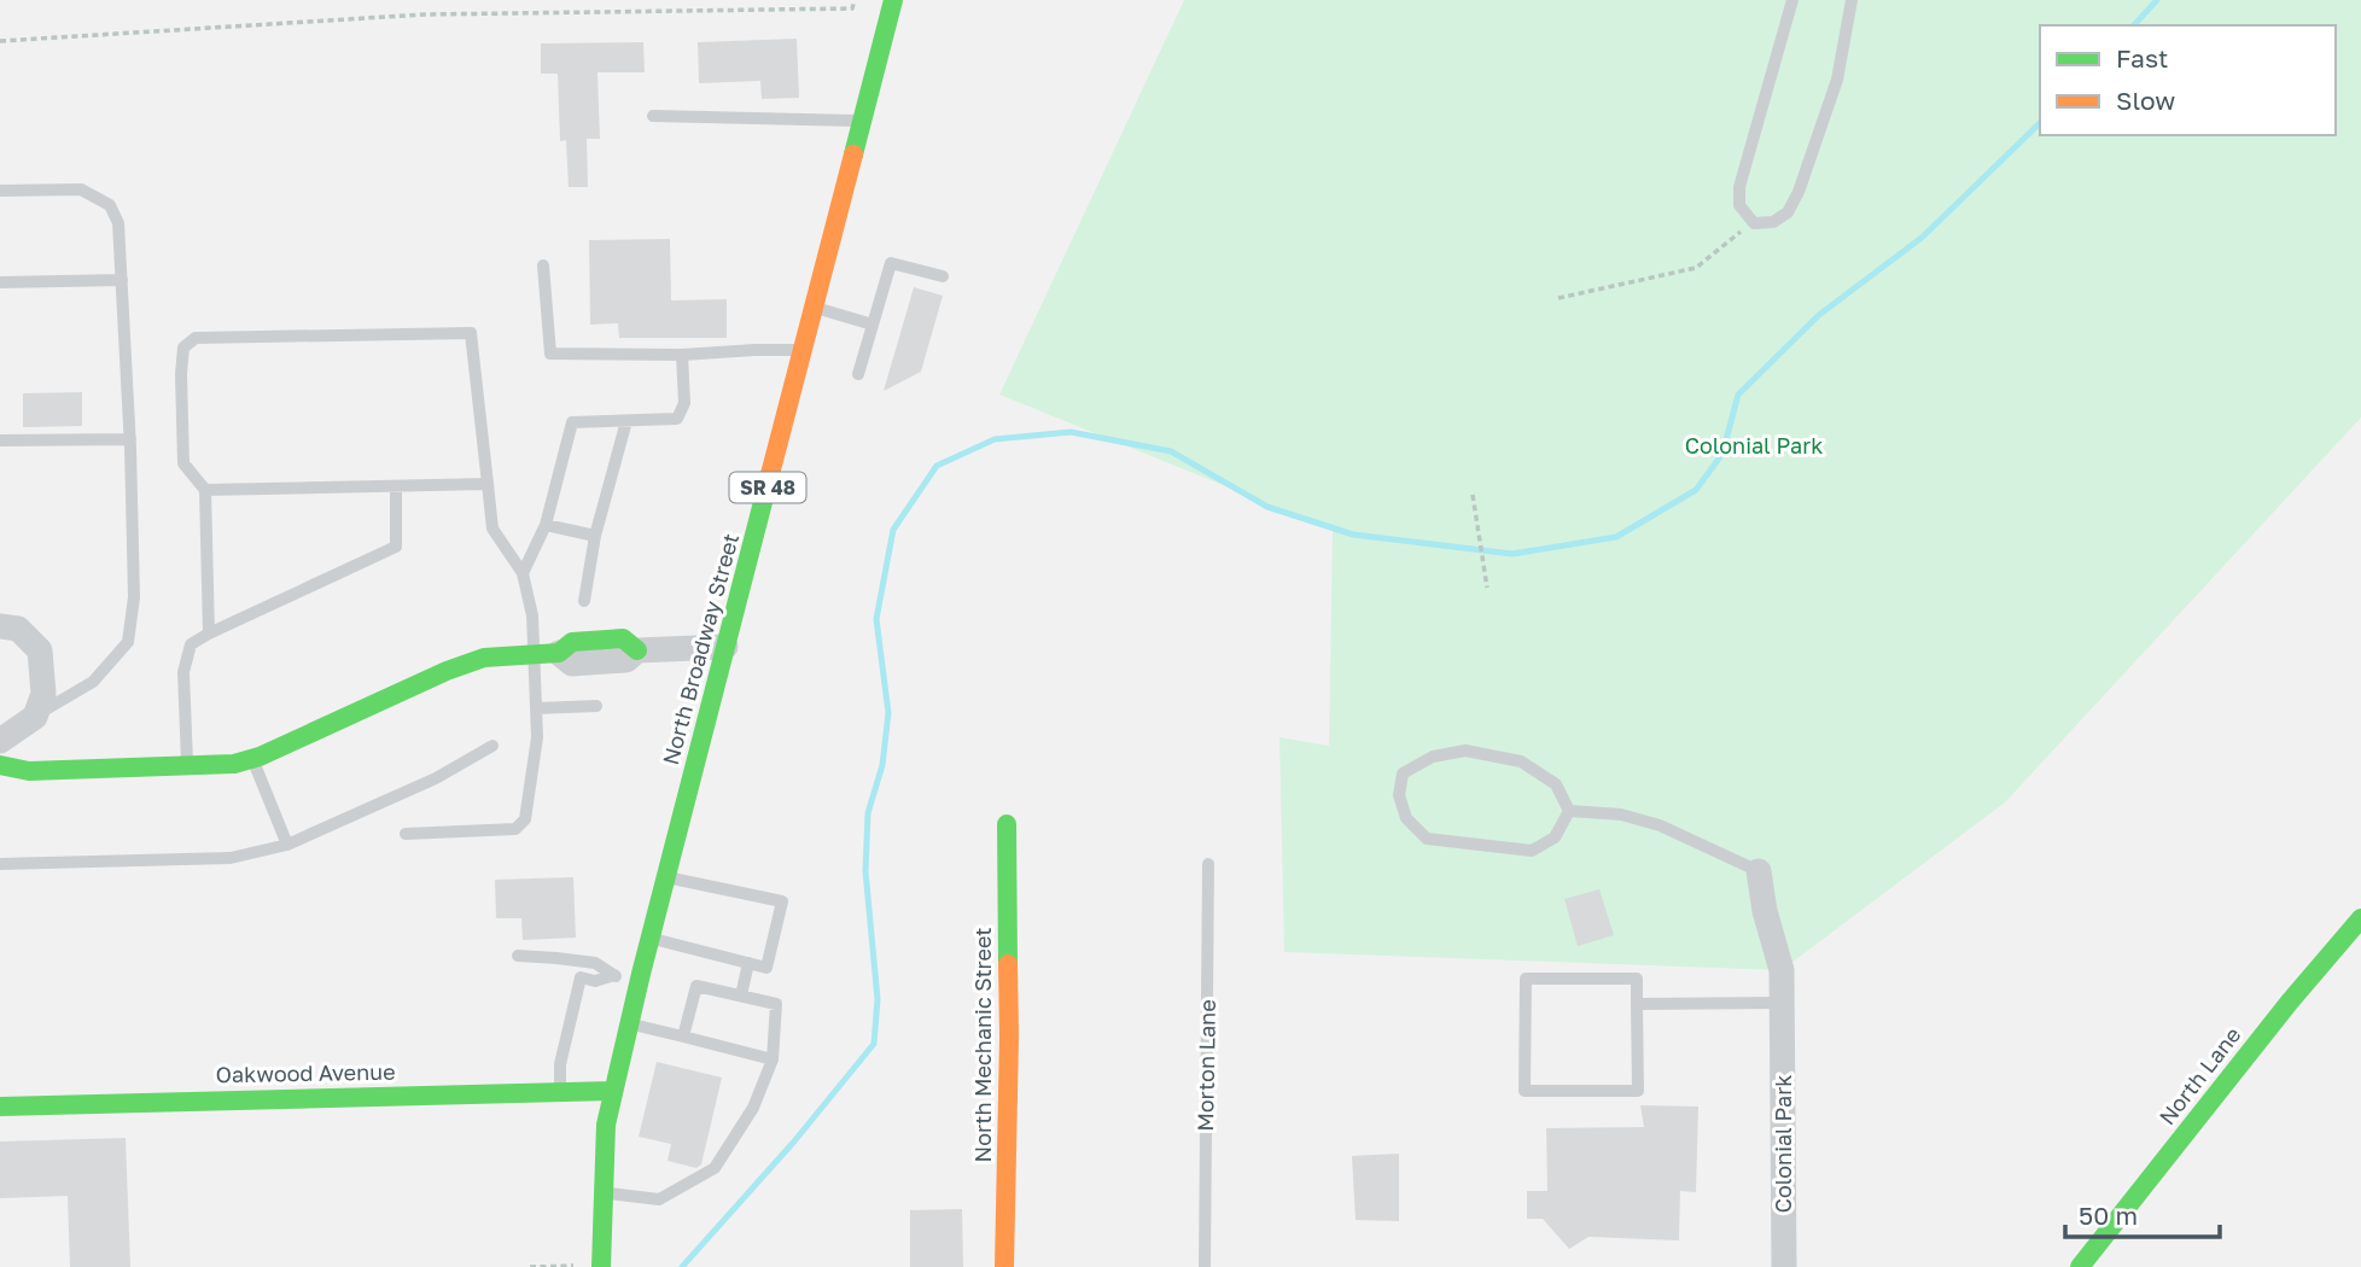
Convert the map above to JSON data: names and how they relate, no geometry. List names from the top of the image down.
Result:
{
  "streets": {
    "street": [
      "SR 48",
      "North Broadway Street",
      "North Mechanic Street",
      "Oakwood Avenue",
      "North Lane",
      "Colonial Park"
    ],
    "lane": ["Morton Lane"]
  },
  "crossings": [
    ["North Broadway Street", "Oakwood Avenue"]
  ],
  "parks": ["Colonial Park"],
  "legend": ["Fast", "Slow"],
  "scale_bar": "50 m"
}
